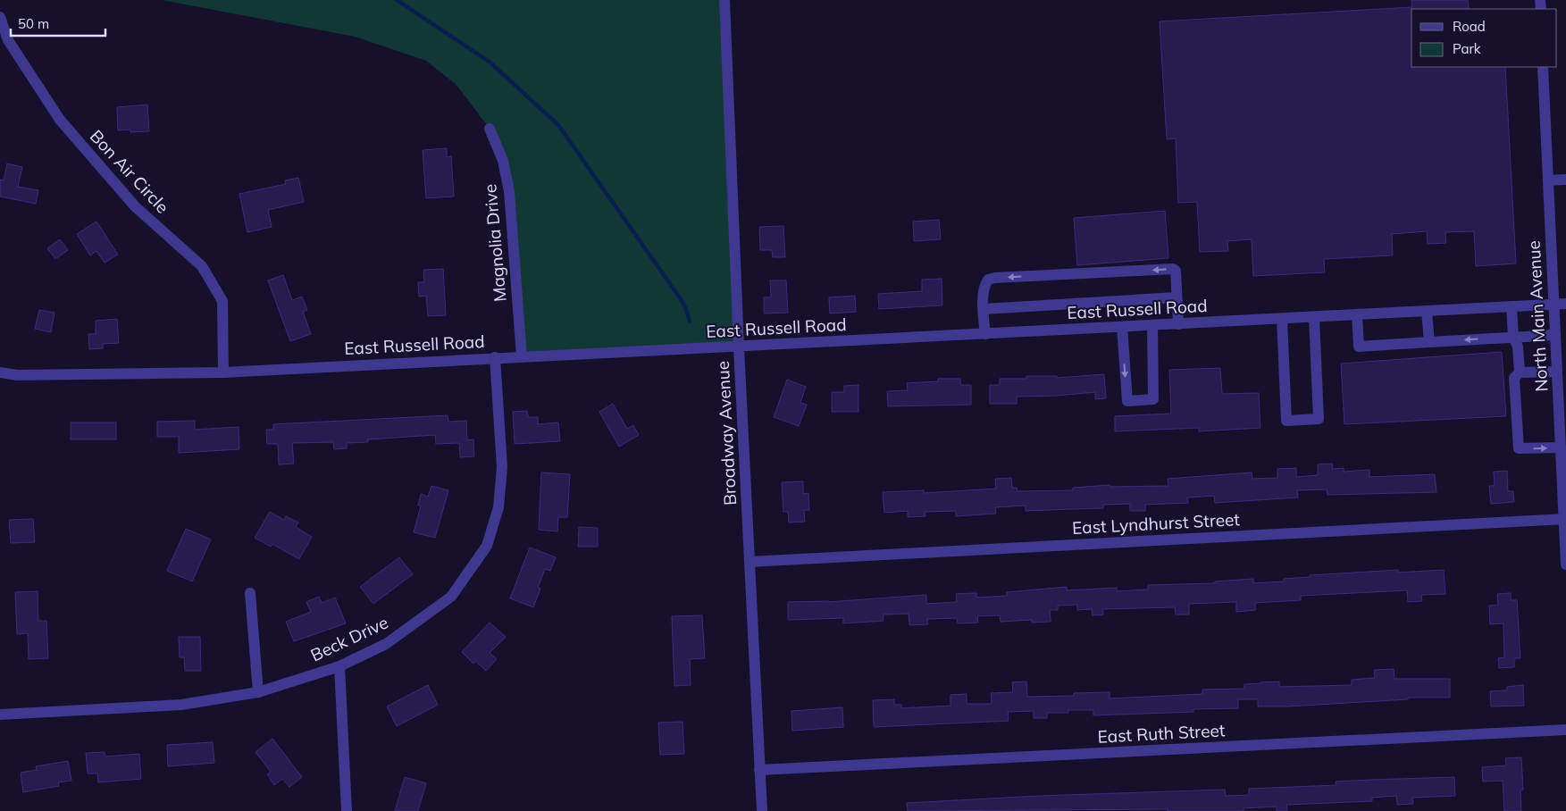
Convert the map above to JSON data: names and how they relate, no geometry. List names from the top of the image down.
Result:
{
  "streets": {
    "street": [
      "Bon Air Circle",
      "Magnolia Drive",
      "East Russell Road",
      "North Main Avenue",
      "Broadway Avenue",
      "East Lyndhurst Street",
      "Beck Drive",
      "East Ruth Street"
    ]
  },
  "crossings": [
    ["Bon Air Circle", "East Russell Road"],
    ["Magnolia Drive", "East Russell Road"],
    ["East Russell Road", "North Main Avenue"],
    ["East Russell Road", "Broadway Avenue"],
    ["East Russell Road", "Beck Drive"],
    ["North Main Avenue", "East Lyndhurst Street"],
    ["Broadway Avenue", "East Lyndhurst Street"],
    ["Broadway Avenue", "East Ruth Street"]
  ],
  "legend": ["Road", "Park"],
  "scale_bar": "50 m"
}
